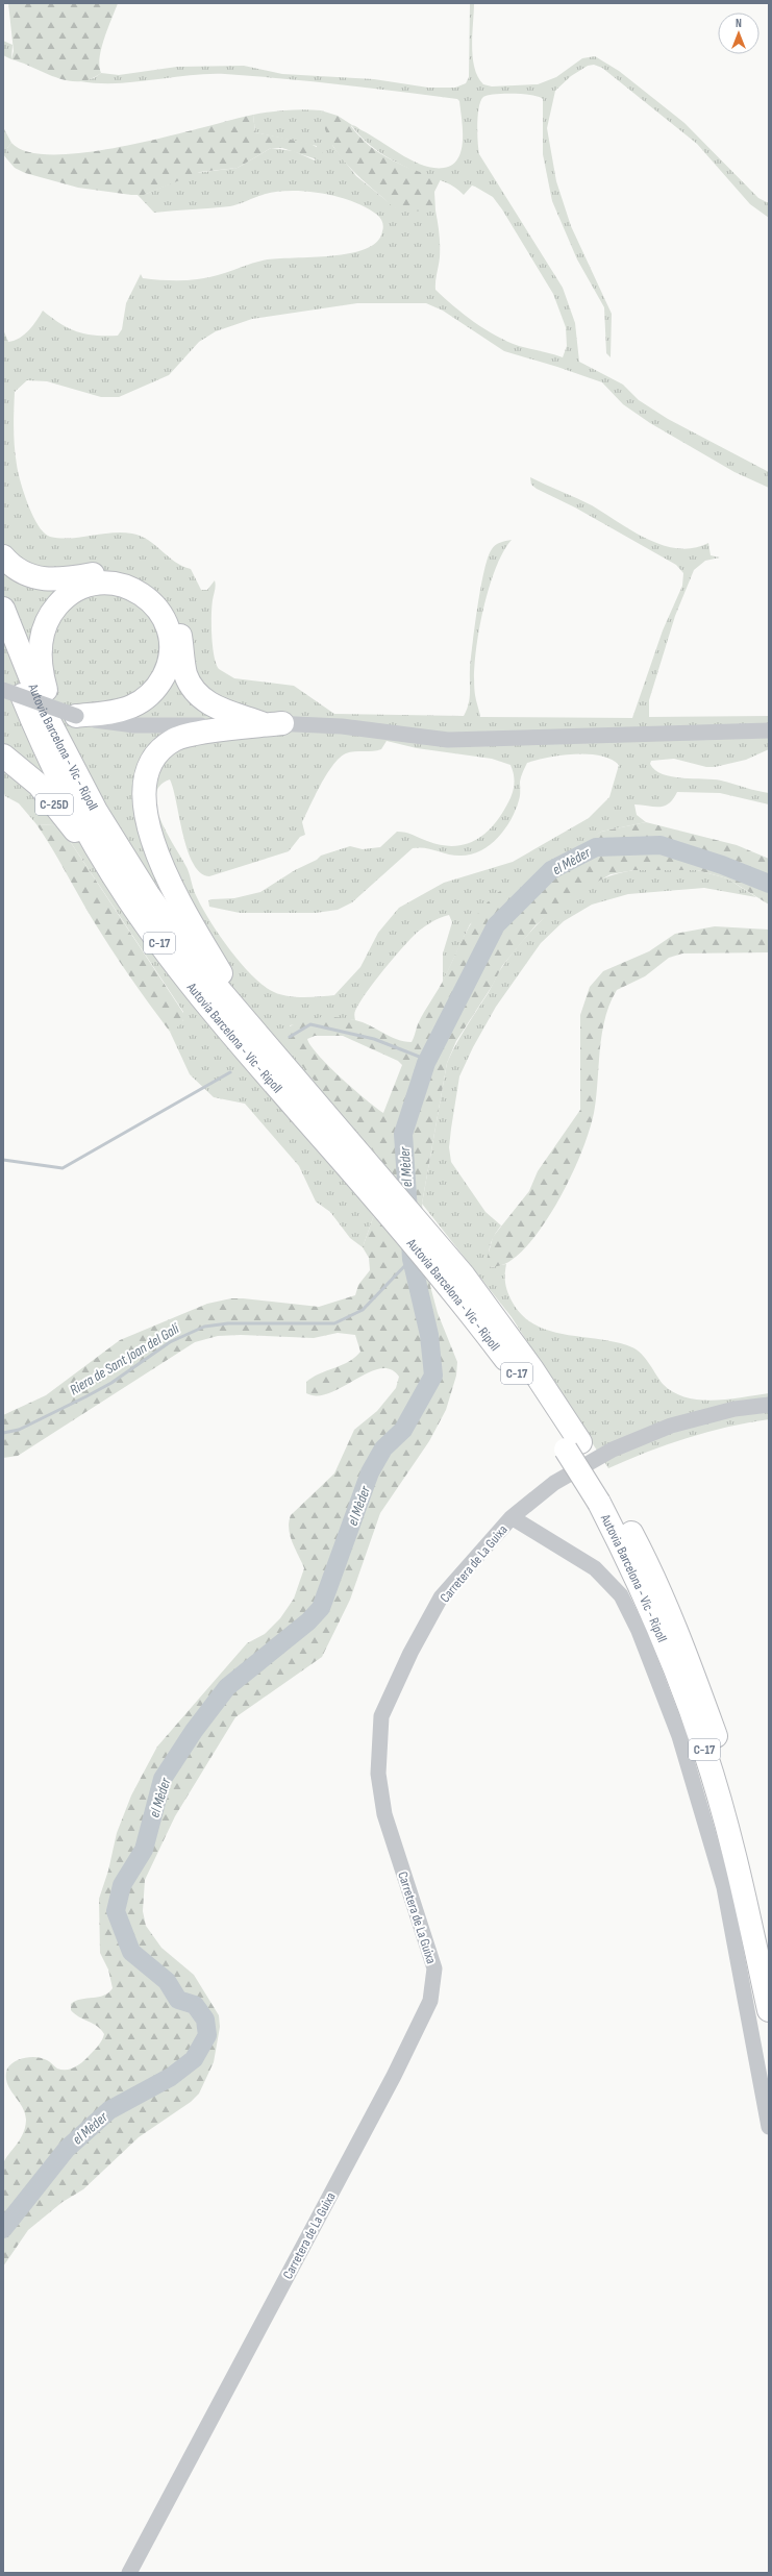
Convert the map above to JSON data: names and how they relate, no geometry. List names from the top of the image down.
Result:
{
  "streets": {
    "highway": ["Autovia Barcelona - Vic - Ripoll", "C-25D", "C-17"],
    "street": ["Carretera de La Guixa"]
  },
  "crossings": [
    ["Autovia Barcelona - Vic - Ripoll", "C-25D"]
  ],
  "water": ["el Mèder", "Riera de Sant Joan del Galí"],
  "north": "top"
}
